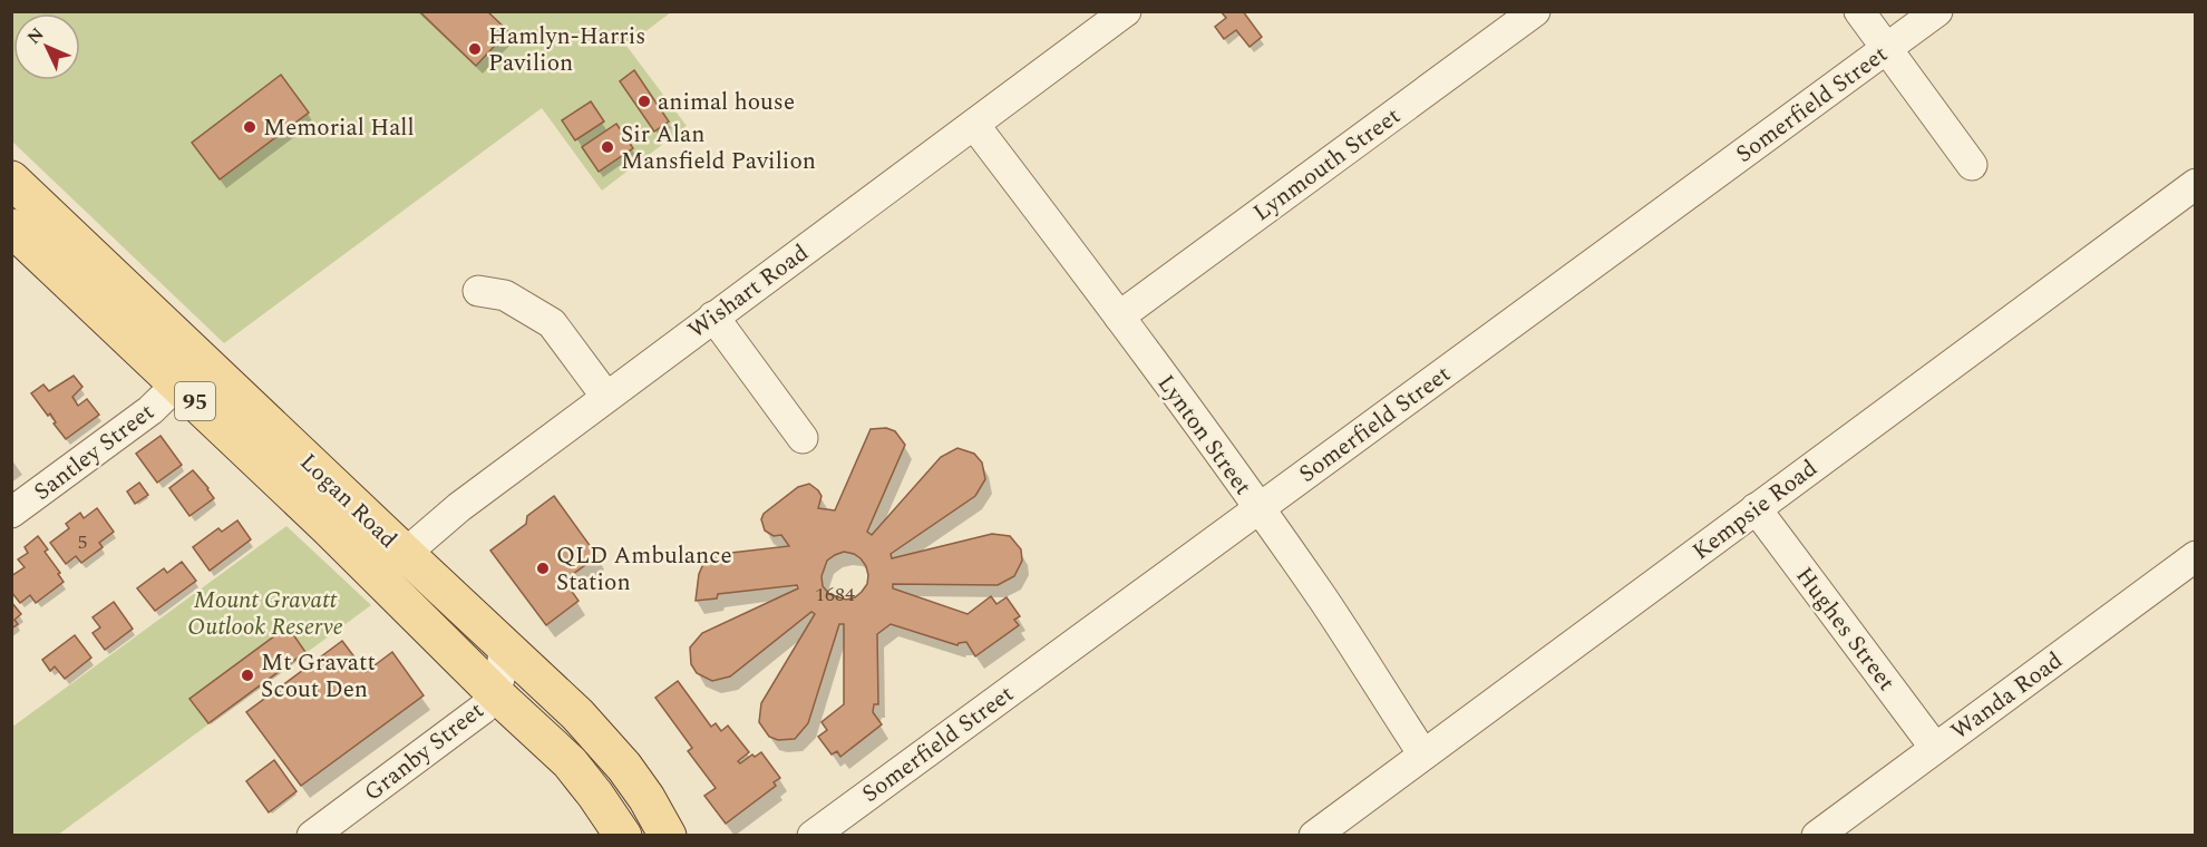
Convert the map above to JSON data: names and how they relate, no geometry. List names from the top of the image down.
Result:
{
  "streets": {
    "main road": ["95", "Logan Road"],
    "street": [
      "Somerfield Street",
      "Lynmouth Street",
      "Wishart Road",
      "Lynton Street",
      "Santley Street",
      "Kempsie Road",
      "Hughes Street",
      "Wanda Road",
      "Granby Street"
    ]
  },
  "crossings": [
    ["Somerfield Street", "Lynton Street"],
    ["Lynmouth Street", "Lynton Street"],
    ["Wishart Road", "Lynton Street"],
    ["Wishart Road", "Logan Road"],
    ["Lynton Street", "Kempsie Road"],
    ["Santley Street", "Logan Road"],
    ["Logan Road", "Granby Street"],
    ["Kempsie Road", "Hughes Street"],
    ["Hughes Street", "Wanda Road"]
  ],
  "parks": ["Mount Gravatt Outlook Reserve"],
  "places": [
    "Hamlyn-Harris Pavilion",
    "animal house",
    "Memorial Hall",
    "Sir Alan Mansfield Pavilion",
    "QLD Ambulance Station",
    "Mt Gravatt Scout Den"
  ],
  "house_numbers": ["5", "1684"],
  "north": "top left"
}
